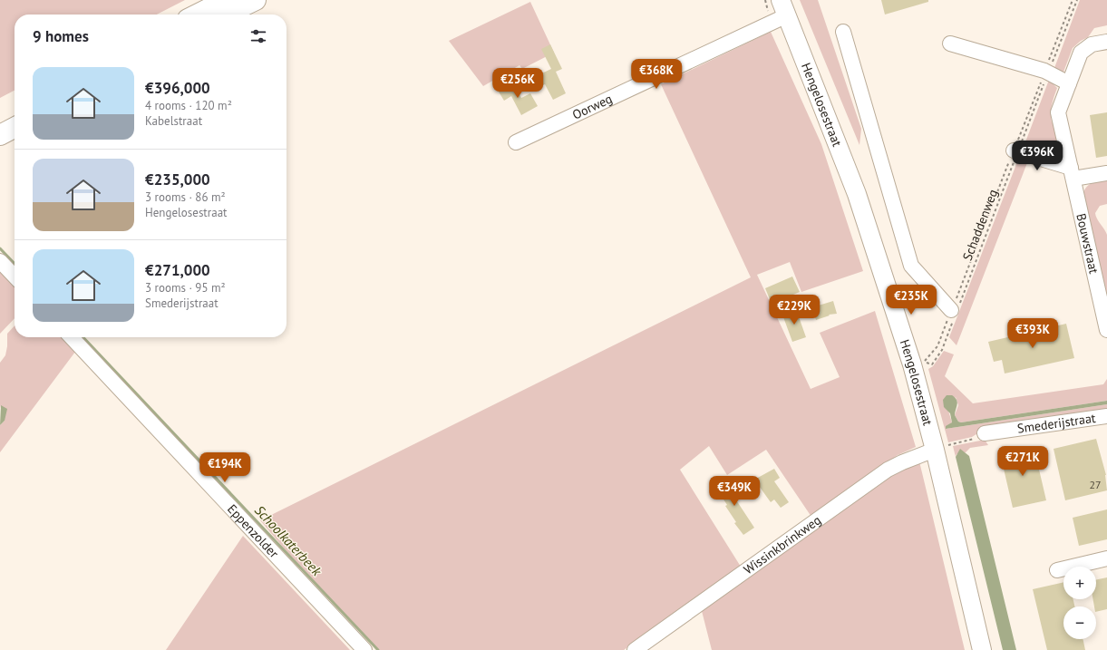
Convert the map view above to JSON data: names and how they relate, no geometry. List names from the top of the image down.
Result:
{
  "streets": {
    "main road": ["Hengelosestraat"],
    "street": [
      "Oorweg",
      "Bouwstraat",
      "Smederijstraat",
      "Eppenzolder",
      "Wissinkbrinkweg"
    ],
    "path": ["Schaddenweg"]
  },
  "crossings": [
    ["Hengelosestraat", "Oorweg"],
    ["Hengelosestraat", "Wissinkbrinkweg"]
  ],
  "water": ["Schoolkaterbeek"],
  "house_numbers": ["27"],
  "page": {
    "heading": "9 homes",
    "list": [
      {
        "name": "€396,000",
        "note": "4 rooms · 120 m² · Kabelstraat"
      },
      {
        "name": "€235,000",
        "note": "3 rooms · 86 m² · Hengelosestraat"
      },
      {
        "name": "€271,000",
        "note": "3 rooms · 95 m² · Smederijstraat"
      }
    ],
    "price": [
      "€368K",
      "€256K",
      "€396K",
      "€235K",
      "€229K",
      "€393K",
      "€271K",
      "€194K",
      "€349K"
    ],
    "map_buttons": ["+", "−"]
  }
}
